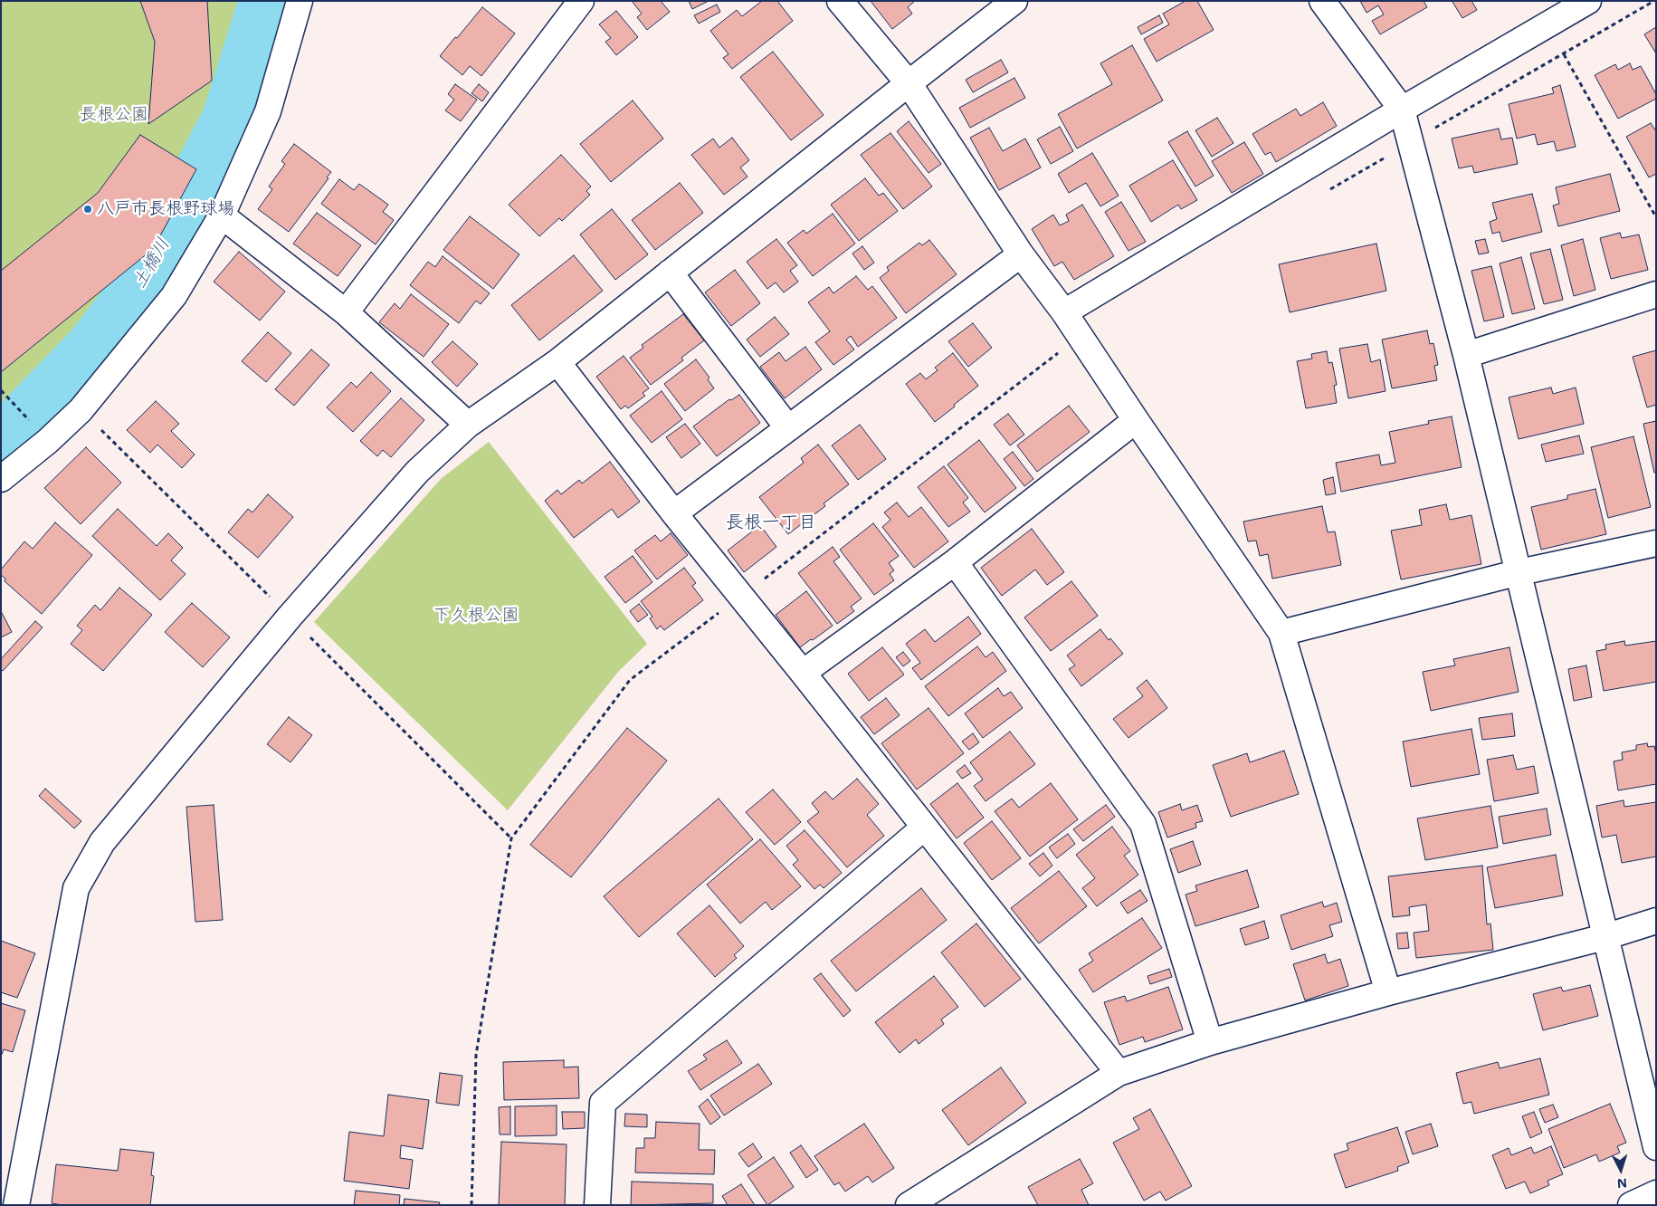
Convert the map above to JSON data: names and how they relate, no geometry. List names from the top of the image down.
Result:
{
  "districts": ["長根一丁目"],
  "water": ["土橋川"],
  "parks": ["長根公園", "下久根公園"],
  "places": ["八戸市長根野球場"],
  "north": "bottom"
}
